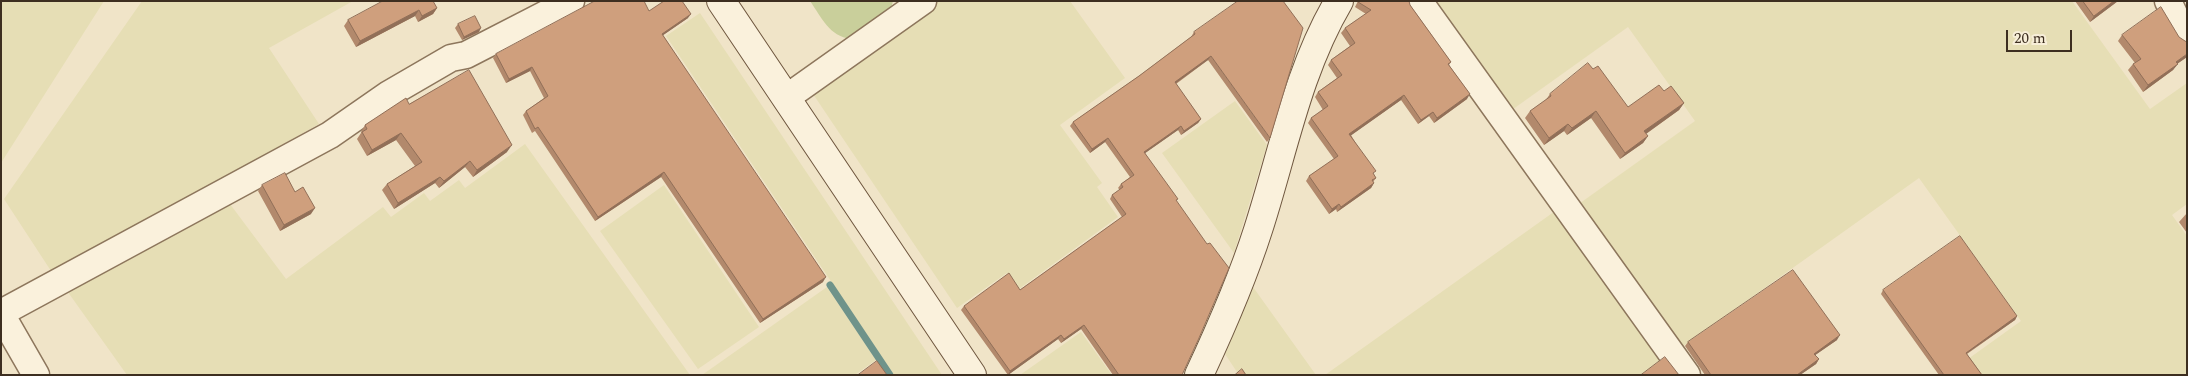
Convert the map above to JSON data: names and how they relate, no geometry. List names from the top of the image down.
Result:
{
  "scale_bar": "20 m"
}
